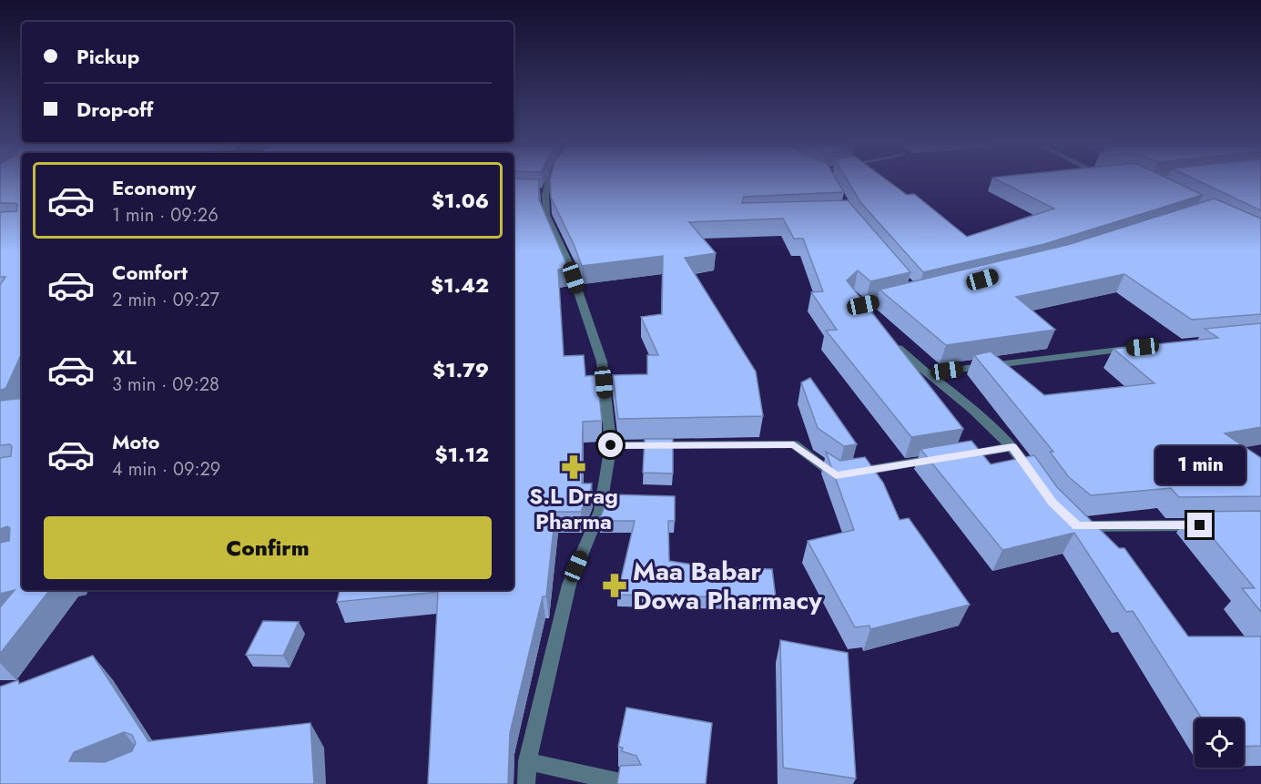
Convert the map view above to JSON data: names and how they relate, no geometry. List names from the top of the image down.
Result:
{
  "places": {
    "pharmacy": ["S.L Drag Pharma", "Maa Babar Dowa Pharmacy"]
  },
  "page": {
    "banner": ["Pickup", "Drop-off"],
    "list": [
      {
        "name": "Economy",
        "note": "1 min · 09:26",
        "value": "$1.06"
      },
      {
        "name": "Comfort",
        "note": "2 min · 09:27",
        "value": "$1.42"
      },
      {
        "name": "XL",
        "note": "3 min · 09:28",
        "value": "$1.79"
      },
      {
        "name": "Moto",
        "note": "4 min · 09:29",
        "value": "$1.12"
      }
    ],
    "bubble": "1 min",
    "buttons": "Confirm"
  }
}
